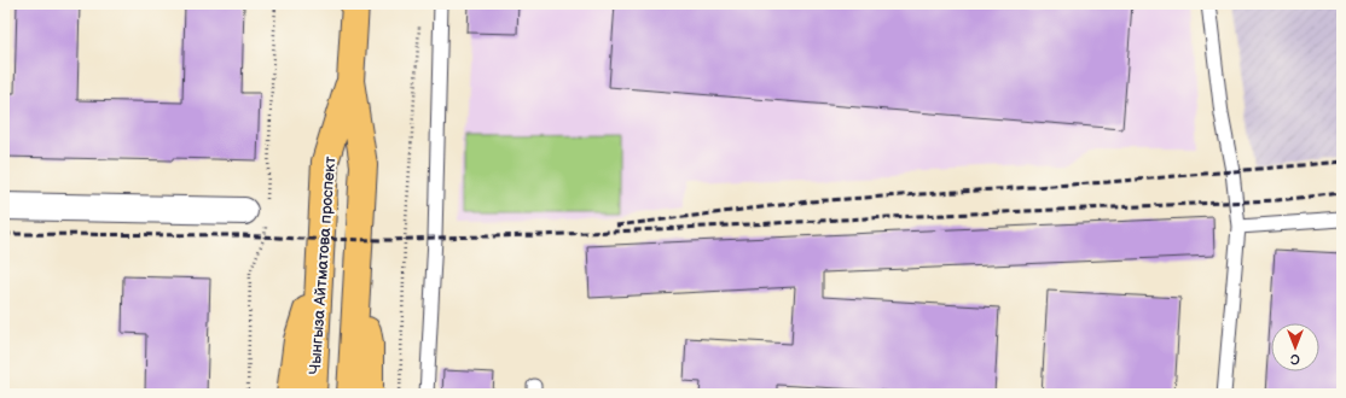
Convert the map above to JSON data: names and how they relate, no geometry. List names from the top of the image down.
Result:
{
  "streets": {
    "main road": ["Чынгыза Айтматова проспект"]
  },
  "north": "bottom"
}
